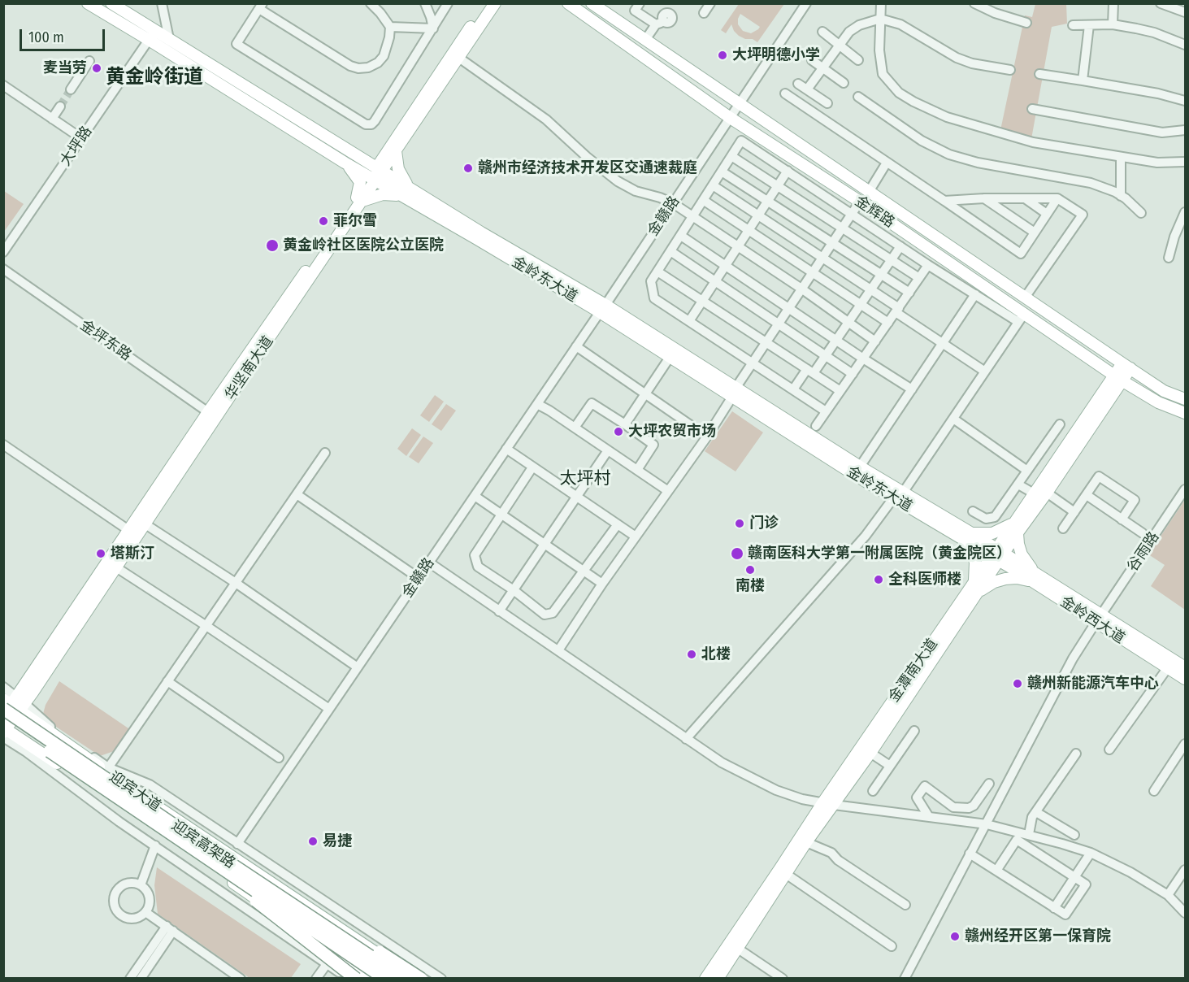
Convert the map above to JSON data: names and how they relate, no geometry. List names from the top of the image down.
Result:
{
  "streets": {
    "highway": ["迎宾高架路"],
    "main road": [
      "金辉路",
      "金岭东大道",
      "华坚南大道",
      "金岭西大道",
      "金潭南大道",
      "迎宾大道"
    ],
    "street": [
      "大坪路",
      "金赣路",
      "金坪东路",
      "谷雨路"
    ]
  },
  "crossings": [
    ["大坪路", "金岭东大道"],
    ["金辉路", "金赣路"],
    ["金辉路", "金潭南大道"],
    ["金赣路", "金岭东大道"],
    ["金岭东大道", "华坚南大道"],
    ["金岭东大道", "金岭西大道"],
    ["金岭东大道", "金潭南大道"],
    ["金坪东路", "华坚南大道"],
    ["华坚南大道", "迎宾大道"],
    ["华坚南大道", "迎宾高架路"],
    ["谷雨路", "金岭西大道"],
    ["金岭西大道", "金潭南大道"],
    ["迎宾大道", "迎宾高架路"]
  ],
  "districts": ["黄金岭街道", "太坪村"],
  "places": [
    "大坪明德小学",
    "麦当劳",
    "赣州市经济技术开发区交通速裁庭",
    "菲尔雪",
    "黄金岭社区医院公立医院",
    "大坪农贸市场",
    "门诊",
    "塔斯汀",
    "赣南医科大学第一附属医院（黄金院区）",
    "南楼",
    "全科医师楼",
    "北楼",
    "赣州新能源汽车中心",
    "易捷",
    "赣州经开区第一保育院"
  ],
  "scale_bar": "100 m"
}
